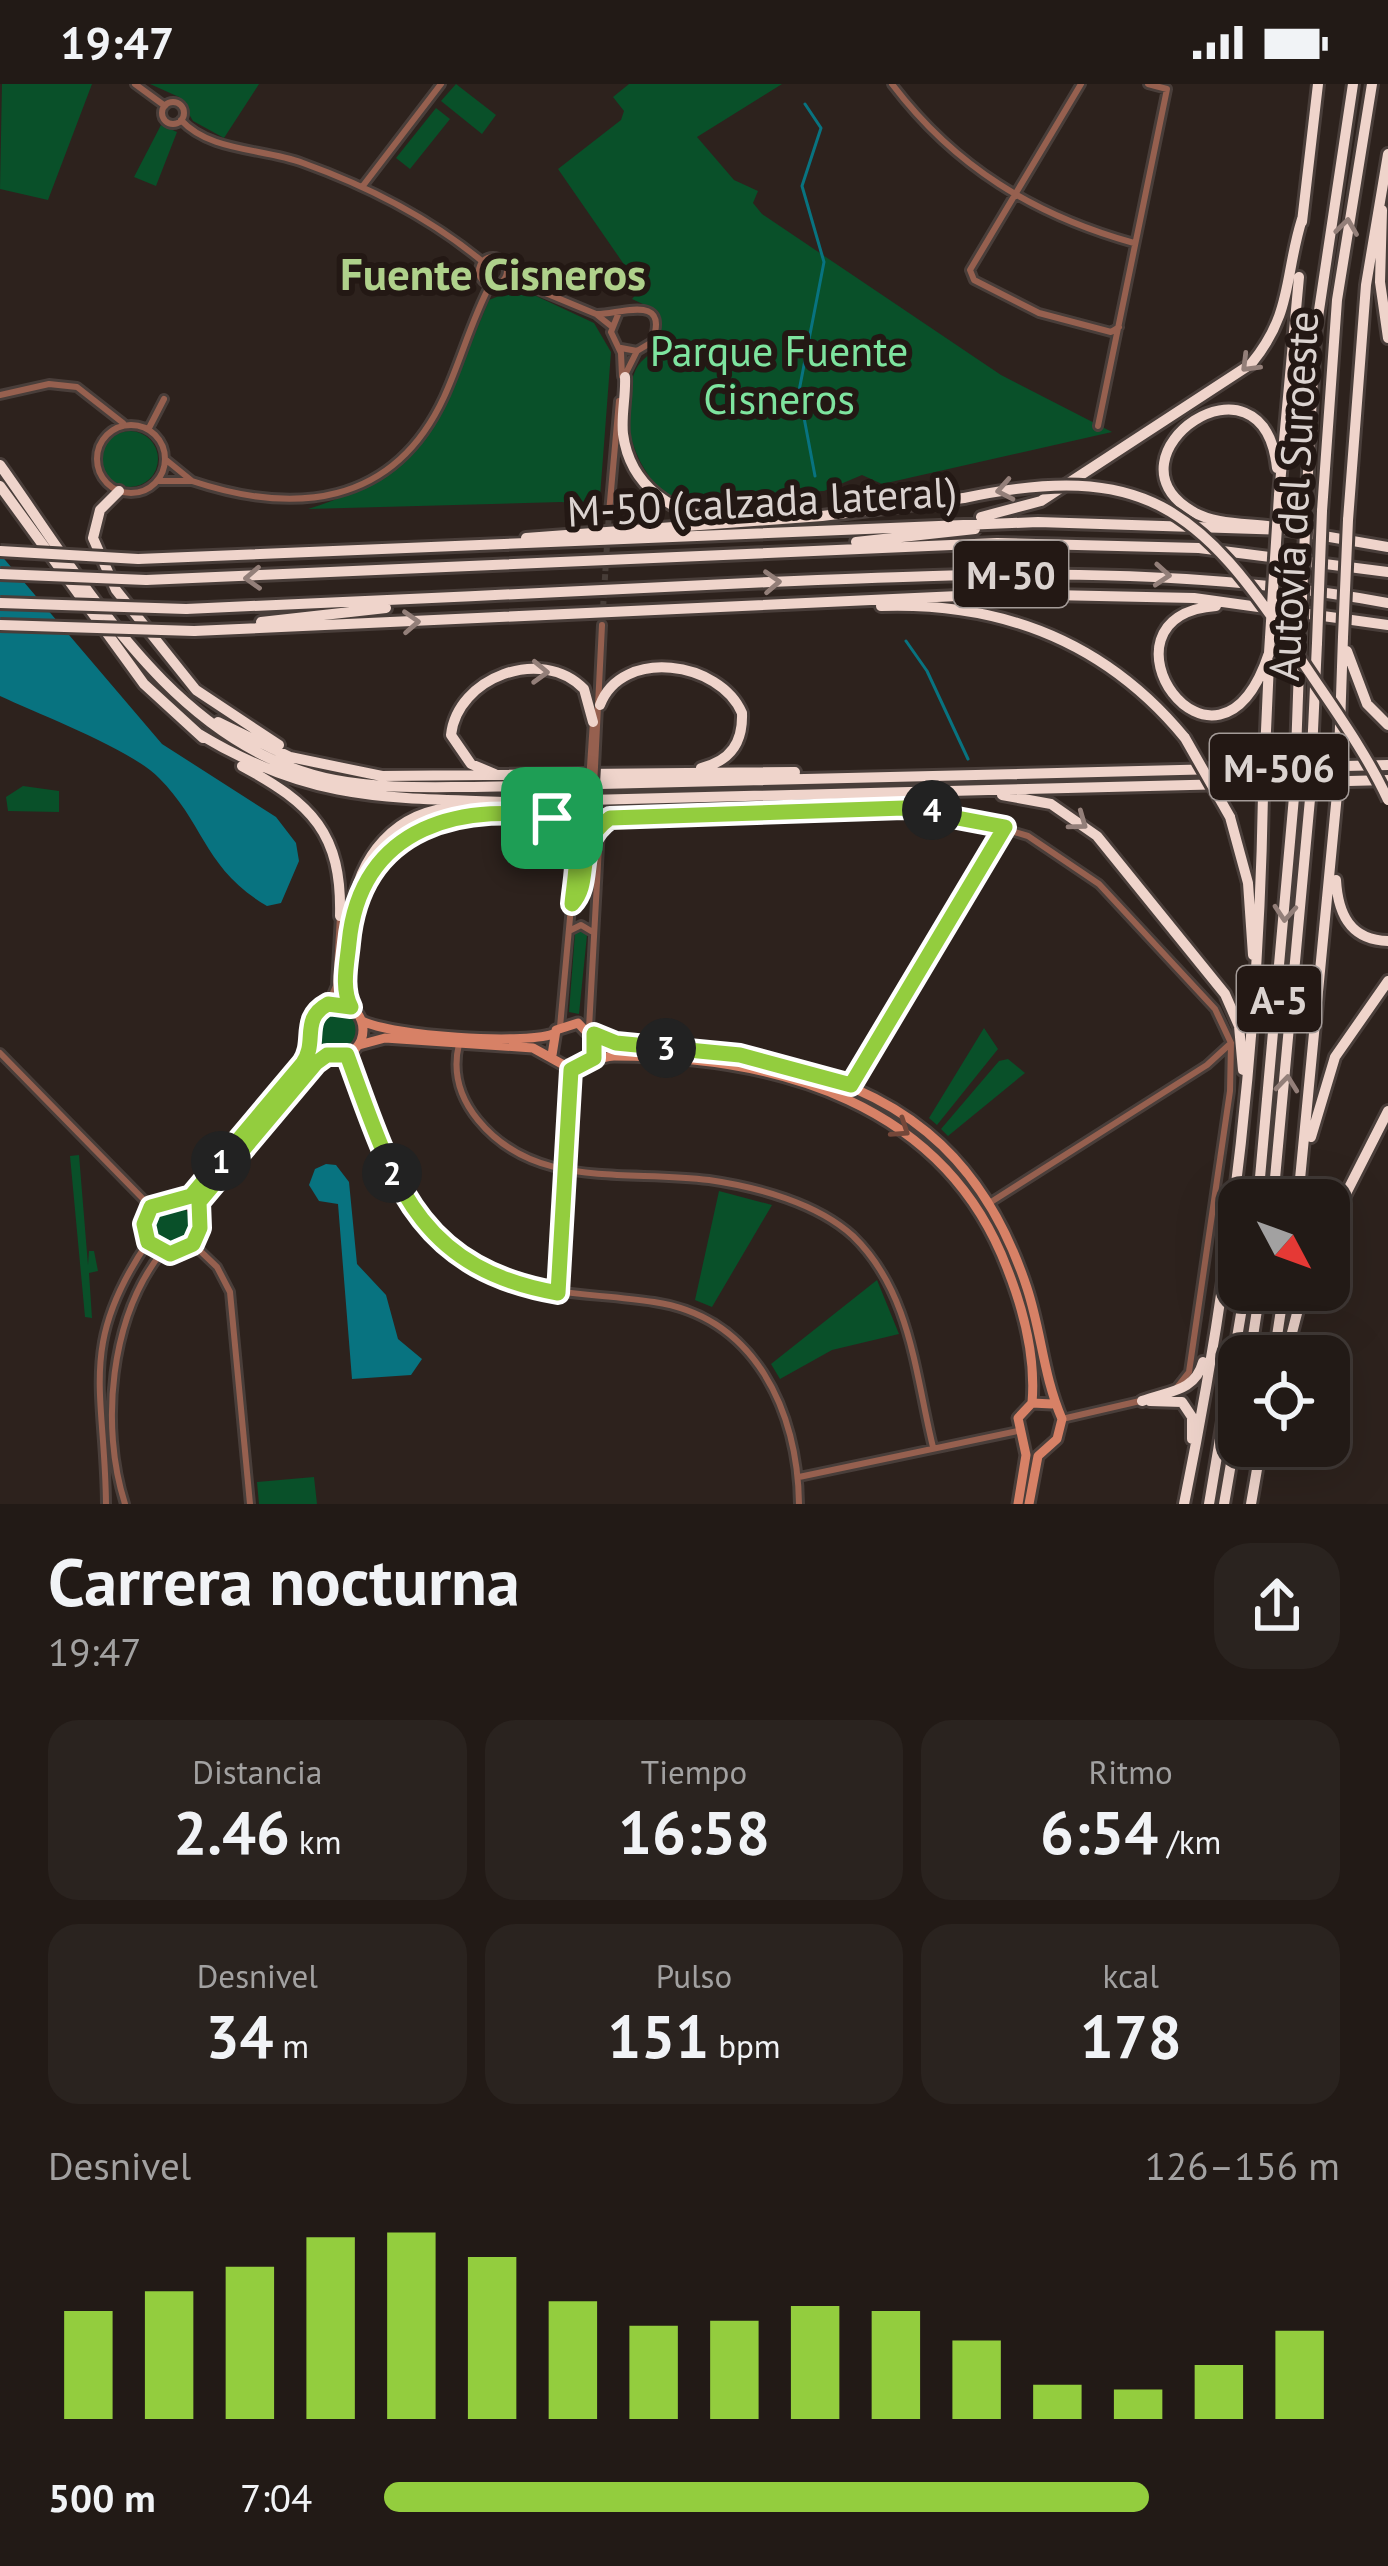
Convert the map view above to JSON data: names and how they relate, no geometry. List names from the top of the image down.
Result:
{
  "streets": {
    "highway": [
      "Autovía del Suroeste",
      "M-50 (calzada lateral)",
      "M-50",
      "M-506",
      "A-5"
    ]
  },
  "crossings": [
    ["M-50 (calzada lateral)", "M-50"]
  ],
  "districts": ["Fuente Cisneros"],
  "parks": ["Parque Fuente Cisneros"],
  "north": "bottom right",
  "page": {
    "status": "19:47",
    "pins": [
      "4",
      "3",
      "1",
      "2"
    ],
    "heading": ["Carrera nocturna", "19:47"],
    "stats": [
      ["Distancia", "2.46 km"],
      ["Tiempo", "16:58"],
      ["Ritmo", "6:54 /km"],
      ["Desnivel", "34 m"],
      ["Pulso", "151 bpm"],
      ["kcal", "178"]
    ],
    "chart": ["Desnivel", "126–156 m"],
    "list": [
      {
        "name": "500 m",
        "note": "7:04"
      }
    ]
  }
}
